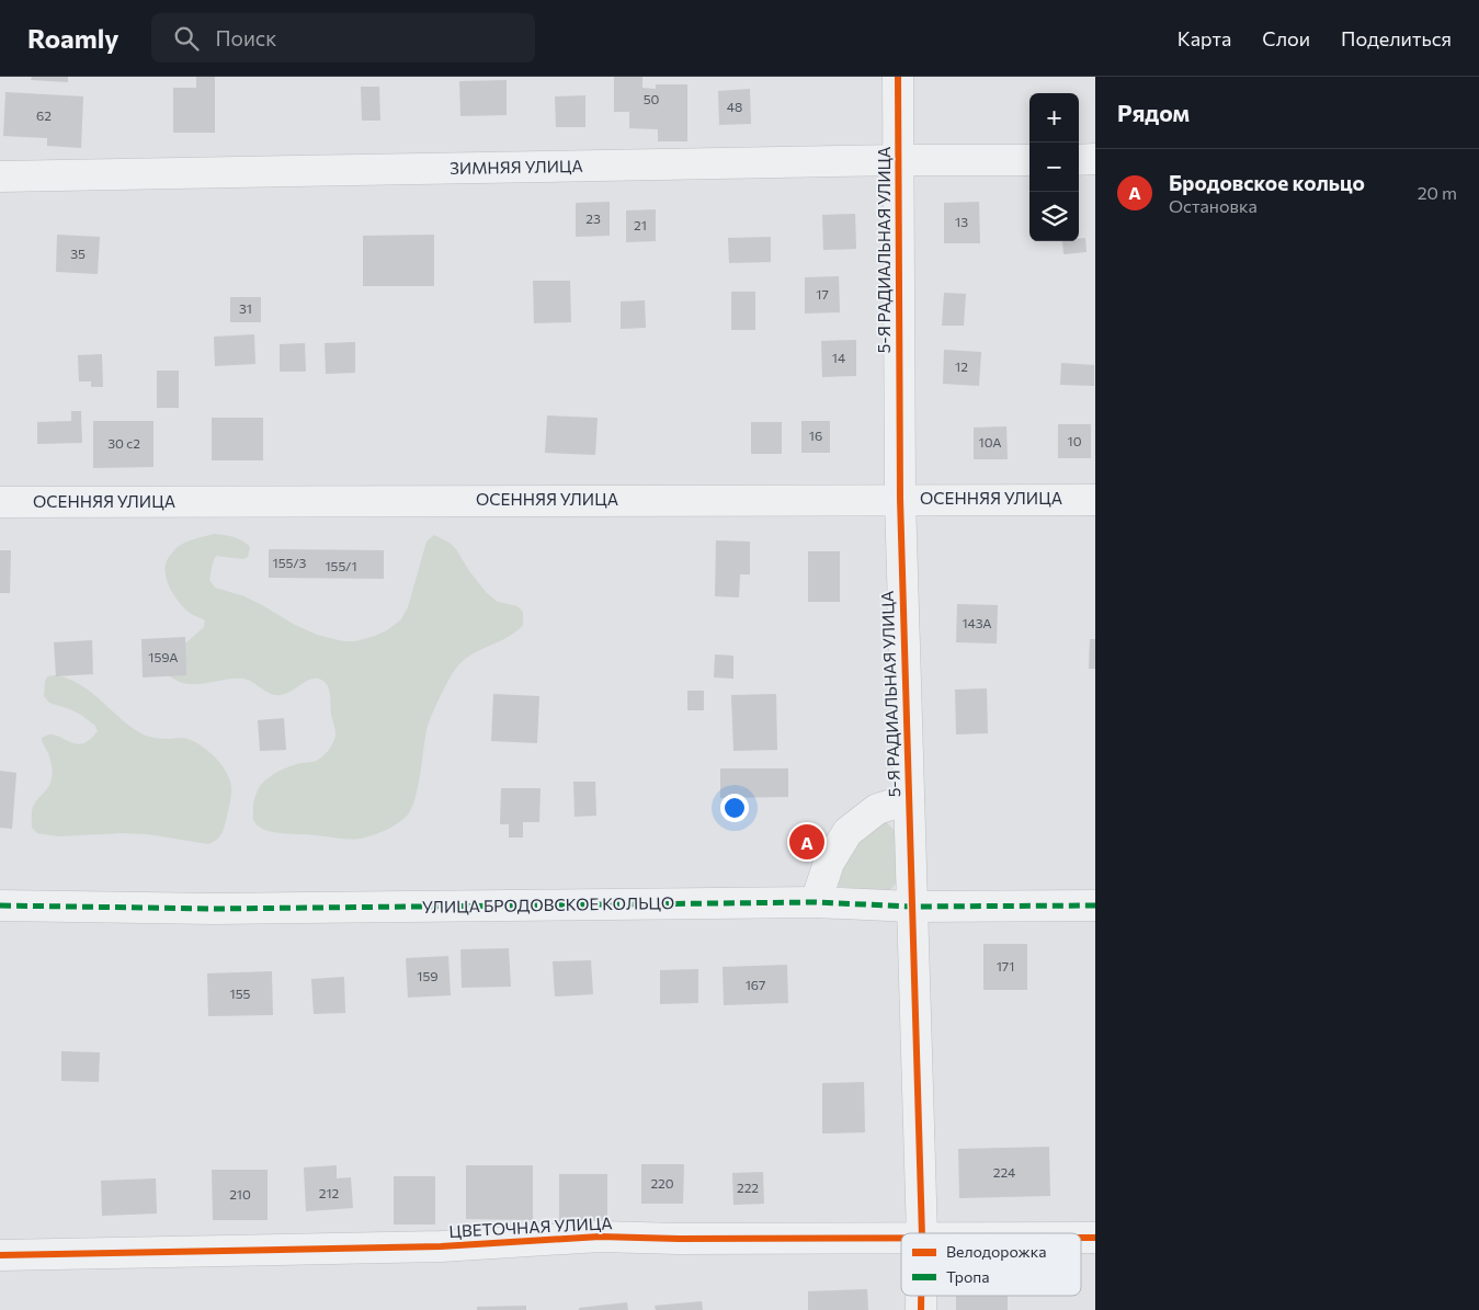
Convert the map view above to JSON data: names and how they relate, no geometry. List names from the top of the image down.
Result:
{
  "streets": {
    "street": [
      "ЗИМНЯЯ УЛИЦА",
      "5-Я РАДИАЛЬНАЯ УЛИЦА",
      "ОСЕННЯЯ УЛИЦА",
      "УЛИЦА БРОДОВСКОЕ КОЛЬЦО",
      "ЦВЕТОЧНАЯ УЛИЦА"
    ]
  },
  "crossings": [
    ["ЗИМНЯЯ УЛИЦА", "5-Я РАДИАЛЬНАЯ УЛИЦА"],
    ["5-Я РАДИАЛЬНАЯ УЛИЦА", "ОСЕННЯЯ УЛИЦА"],
    ["5-Я РАДИАЛЬНАЯ УЛИЦА", "УЛИЦА БРОДОВСКОЕ КОЛЬЦО"]
  ],
  "house_numbers": [
    "50",
    "48",
    "62",
    "23",
    "13",
    "21",
    "35",
    "17",
    "31",
    "14",
    "12",
    "16",
    "10",
    "10А",
    "30 с2",
    "155/3",
    "155/1",
    "143А",
    "159А",
    "171",
    "159",
    "167",
    "155",
    "224",
    "220",
    "222",
    "212",
    "210"
  ],
  "legend": ["Велодорожка", "Тропа"],
  "page": {
    "header": "Roamly",
    "search": "Поиск",
    "nav": ["Карта", "Слои", "Поделиться"],
    "heading": "Рядом",
    "map_buttons": ["+", "−"],
    "list": [
      {
        "mark": "A",
        "name": "Бродовское кольцо",
        "note": "Остановка",
        "value": "20 m"
      }
    ],
    "pins": "A"
  }
}
